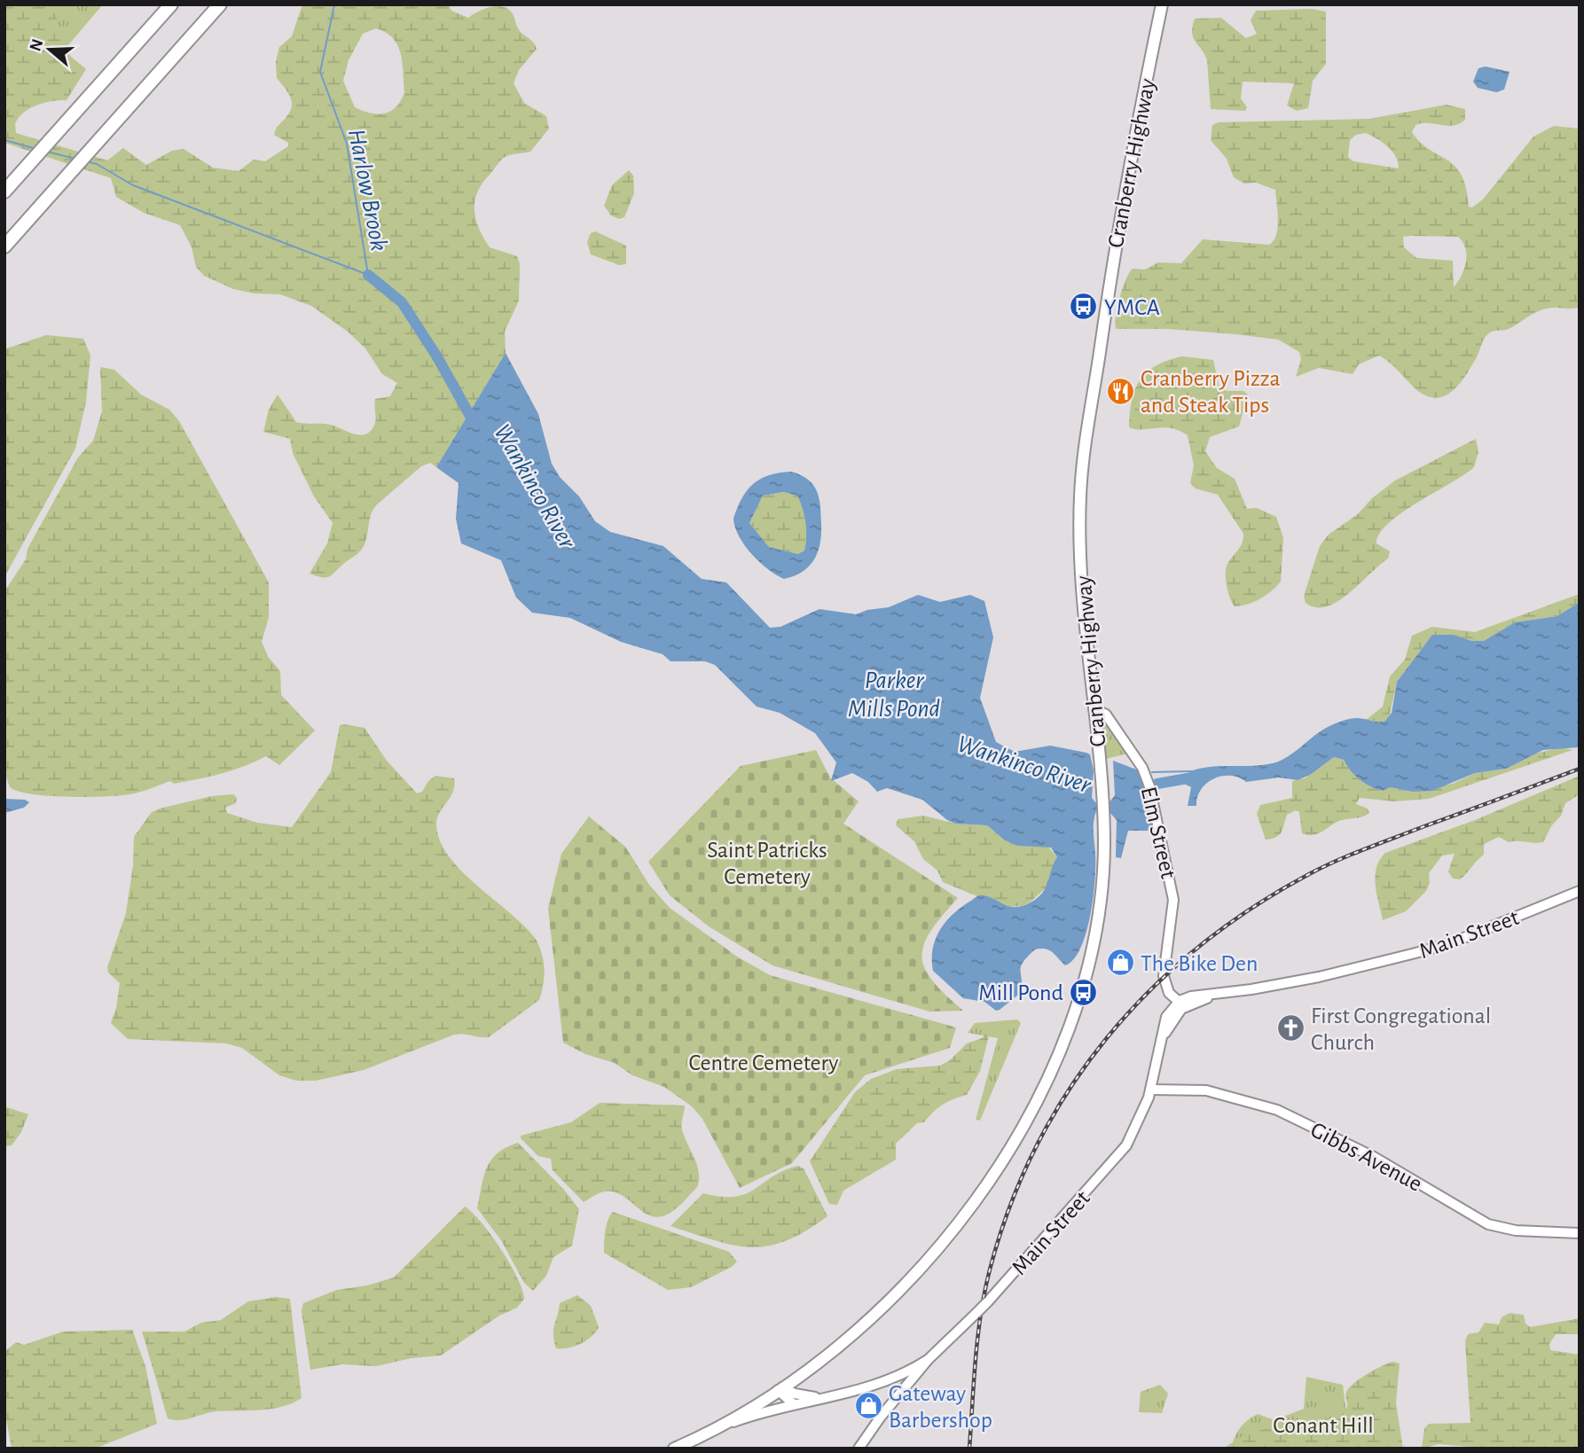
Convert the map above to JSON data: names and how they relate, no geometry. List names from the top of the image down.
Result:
{
  "streets": {
    "main road": [
      "Cranberry Highway",
      "Elm Street",
      "Main Street",
      "Gibbs Avenue"
    ]
  },
  "crossings": [
    ["Cranberry Highway", "Elm Street"],
    ["Elm Street", "Main Street"],
    ["Main Street", "Gibbs Avenue"]
  ],
  "water": ["Harlow Brook", "Wankinco River", "Parker Mills Pond"],
  "parks": ["Saint Patricks Cemetery", "Centre Cemetery", "Conant Hill"],
  "places": {
    "bus stop": ["YMCA", "Mill Pond"],
    "restaurant": ["Cranberry Pizza and Steak Tips"],
    "shop": ["The Bike Den", "Gateway Barbershop"],
    "church": ["First Congregational Church"]
  },
  "north": "left"
}
